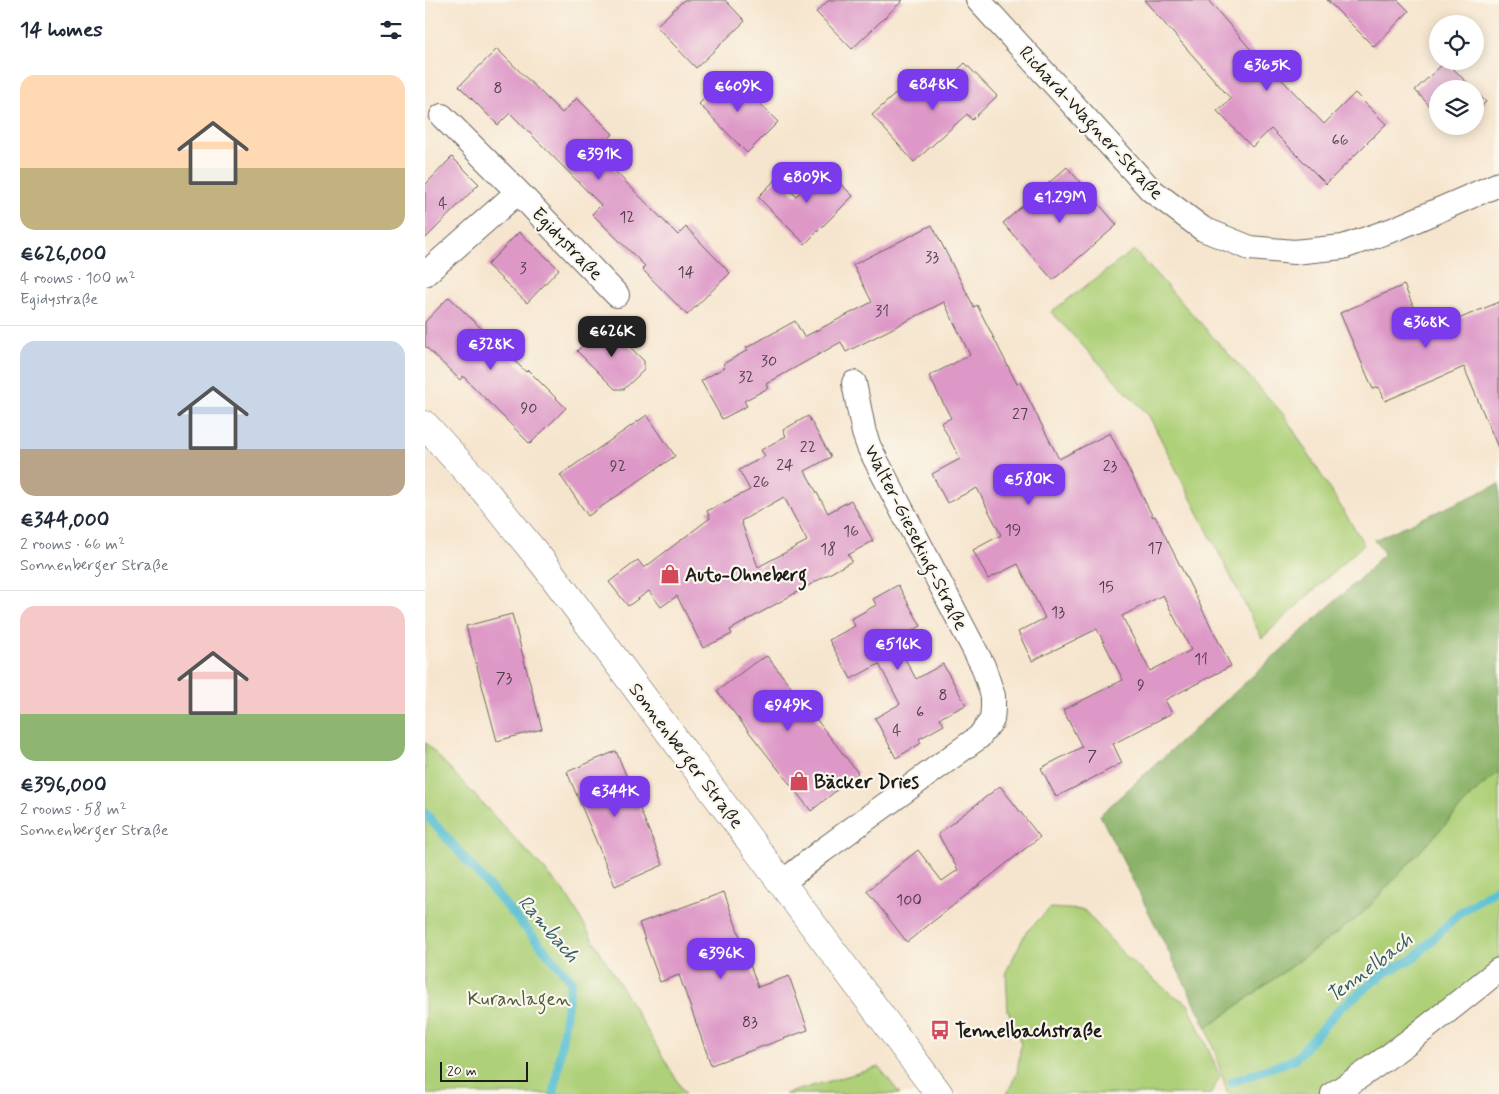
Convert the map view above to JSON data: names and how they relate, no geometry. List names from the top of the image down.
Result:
{
  "streets": {
    "main road": ["Sonnenberger Straße"],
    "street": ["Richard-Wagner-Straße", "Egidystraße", "Walter-Gieseking-Straße"]
  },
  "crossings": [
    ["Walter-Gieseking-Straße", "Sonnenberger Straße"]
  ],
  "water": ["Rambach", "Tennelbach"],
  "parks": ["Kuranlagen"],
  "places": {
    "shop": ["Auto-Ohneberg", "Bäcker Dries"],
    "bus stop": ["Tennelbachstraße"]
  },
  "house_numbers": [
    "8",
    "66",
    "4",
    "12",
    "33",
    "3",
    "14",
    "31",
    "30",
    "32",
    "90",
    "27",
    "22",
    "24",
    "92",
    "23",
    "26",
    "19",
    "16",
    "17",
    "18",
    "15",
    "13",
    "11",
    "73",
    "9",
    "8",
    "6",
    "4",
    "7",
    "100",
    "83"
  ],
  "scale_bar": "20 m",
  "page": {
    "heading": "14 homes",
    "price": [
      "€365K",
      "€848K",
      "€609K",
      "€391K",
      "€809K",
      "€1.29M",
      "€368K",
      "€626K",
      "€328K",
      "€580K",
      "€516K",
      "€949K",
      "€344K",
      "€396K"
    ],
    "list": [
      {
        "name": "€626,000",
        "note": "4 rooms · 100 m² · Egidystraße"
      },
      {
        "name": "€344,000",
        "note": "2 rooms · 66 m² · Sonnenberger Straße"
      },
      {
        "name": "€396,000",
        "note": "2 rooms · 58 m² · Sonnenberger Straße"
      }
    ],
    "scale": "20 m"
  }
}
